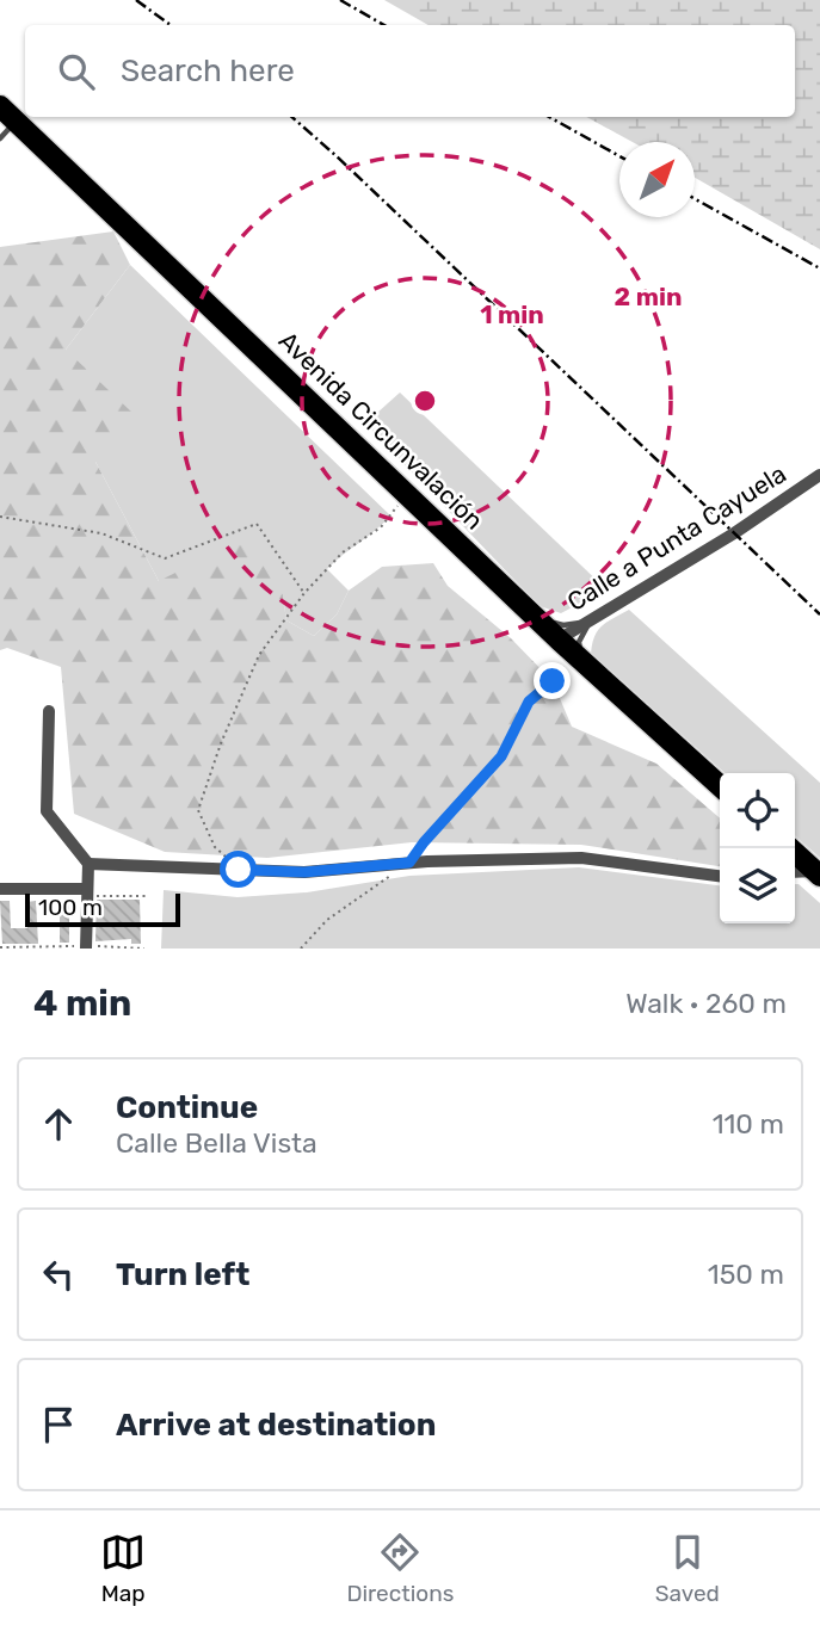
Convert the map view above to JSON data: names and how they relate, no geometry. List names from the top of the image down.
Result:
{
  "streets": {
    "highway": ["Avenida Circunvalación"],
    "street": ["Calle a Punta Cayuela"]
  },
  "crossings": [
    ["Avenida Circunvalación", "Calle a Punta Cayuela"]
  ],
  "scale_bar": "100 m",
  "north": "top right",
  "page": {
    "search": "Search here",
    "scale": "100 m",
    "heading": ["4 min", "Walk · 260 m"],
    "list": [
      ["Continue", "Calle Bella Vista", "110 m"],
      ["Turn left", "150 m"],
      "Arrive at destination"
    ],
    "nav": ["Map", "Directions", "Saved"]
  },
  "rings": ["2 min", "1 min"]
}
